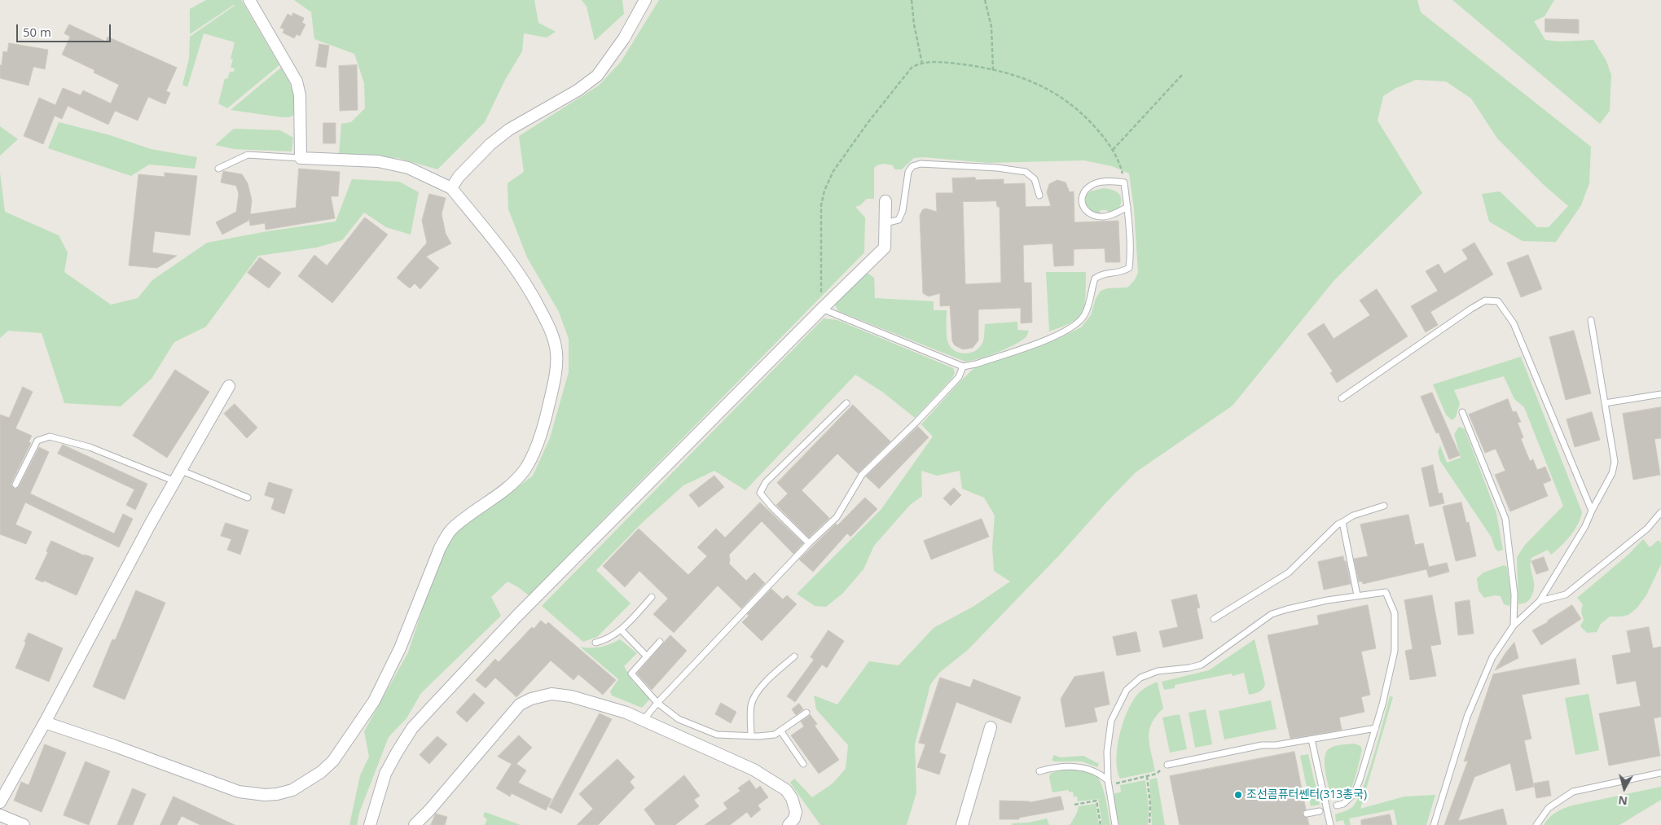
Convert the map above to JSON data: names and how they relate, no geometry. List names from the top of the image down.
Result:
{
  "places": ["조선콤퓨터쎈터(313총국)"],
  "scale_bar": "50 m",
  "north": "bottom"
}
